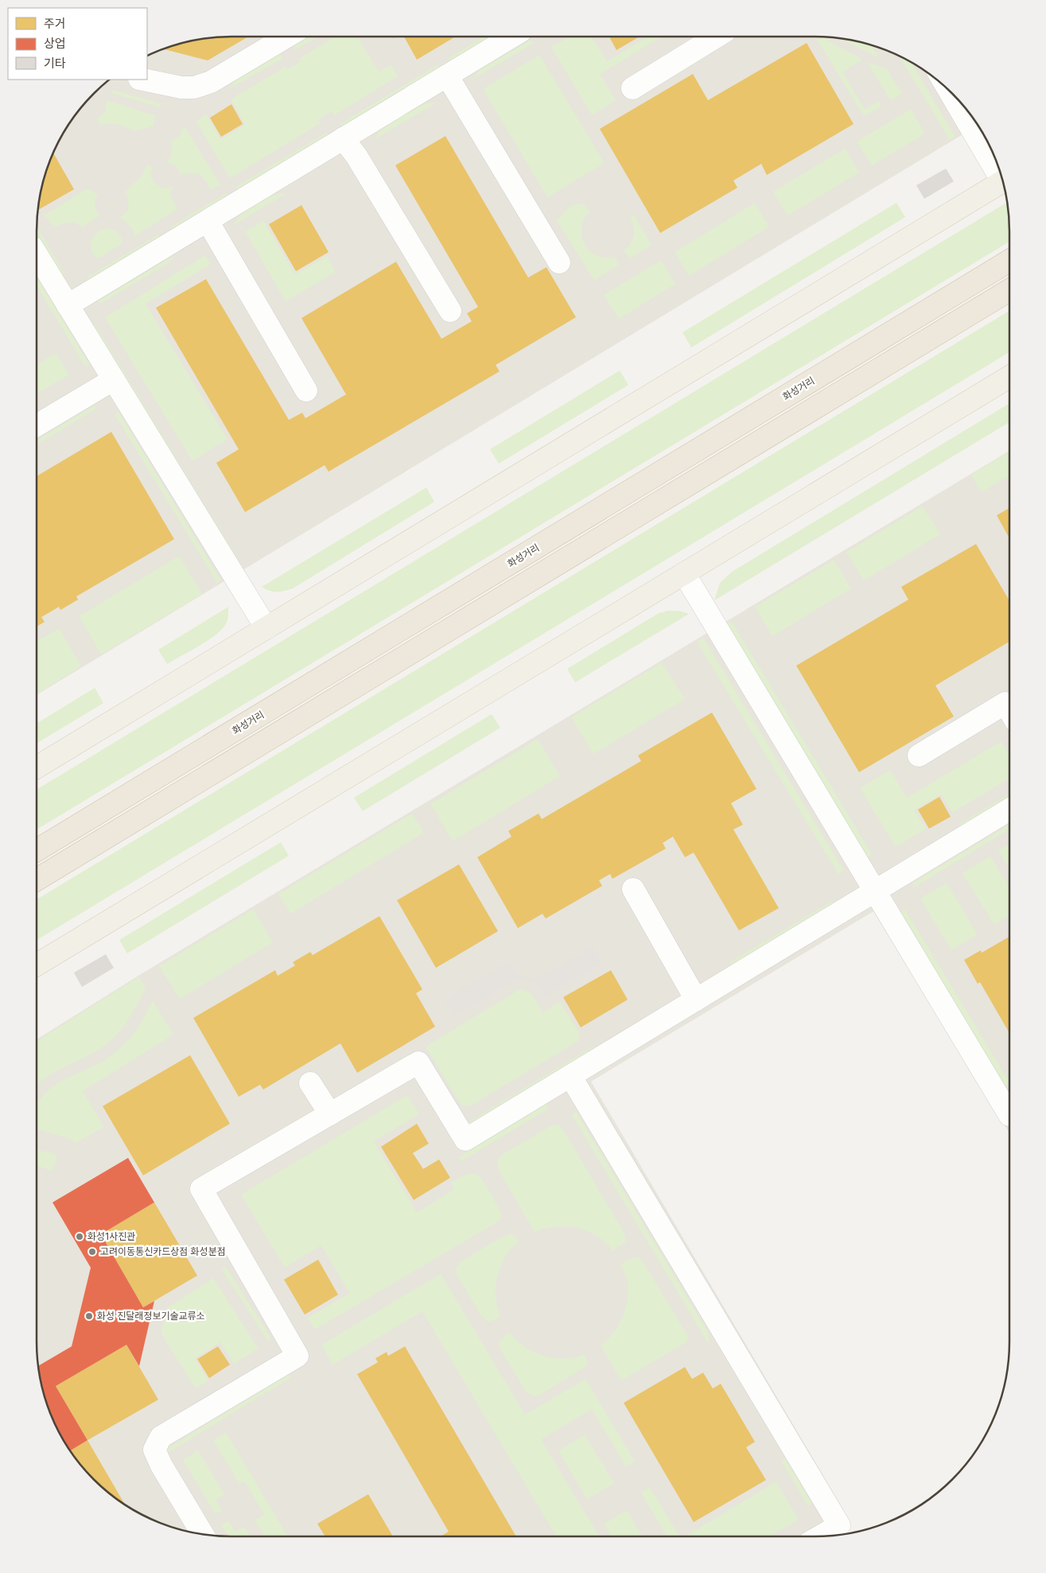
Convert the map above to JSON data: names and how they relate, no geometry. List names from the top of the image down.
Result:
{
  "streets": {
    "highway": ["화성거리"]
  },
  "places": ["화성1사진관", "고려이동통신카드상점 화성분점", "화성 진달래정보기술교류소"],
  "legend": ["주거", "상업", "기타"]
}
